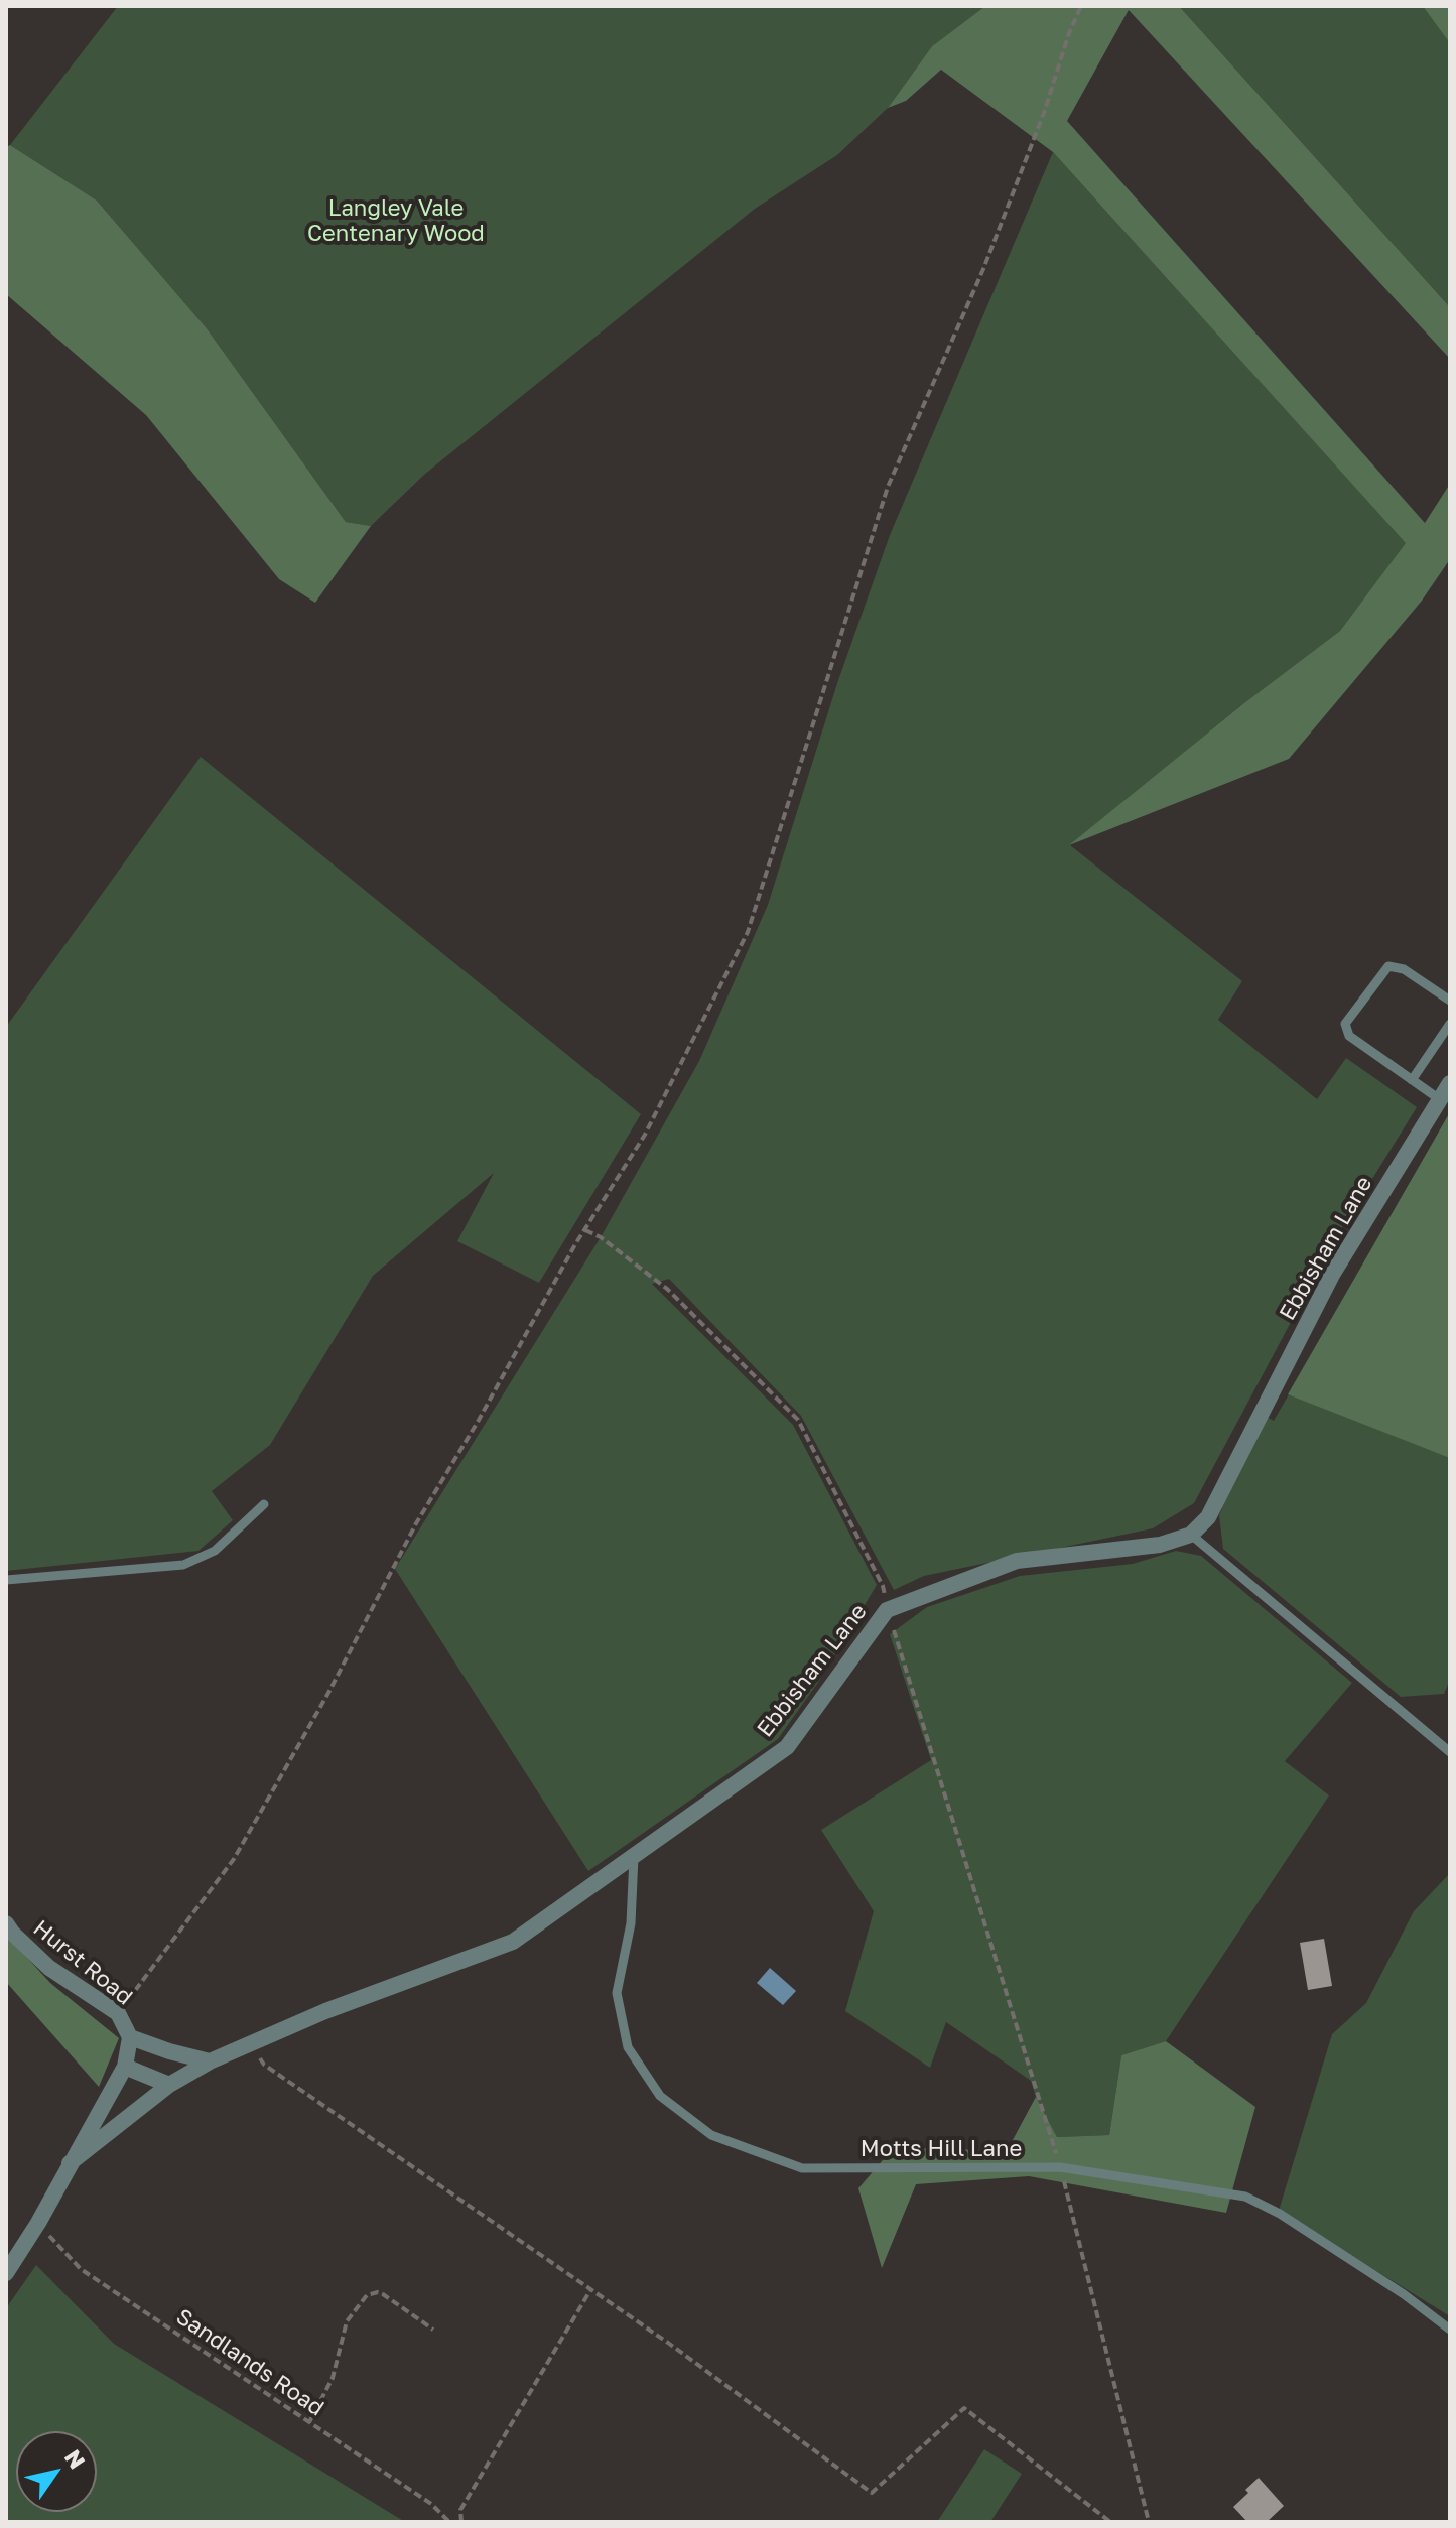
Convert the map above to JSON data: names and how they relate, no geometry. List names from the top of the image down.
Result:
{
  "streets": {
    "street": ["Ebbisham Lane", "Hurst Road"],
    "lane": ["Motts Hill Lane"],
    "path": ["Sandlands Road"]
  },
  "crossings": [
    ["Ebbisham Lane", "Hurst Road"],
    ["Ebbisham Lane", "Motts Hill Lane"],
    ["Ebbisham Lane", "Sandlands Road"]
  ],
  "parks": ["Langley Vale Centenary Wood"],
  "north": "top right"
}
